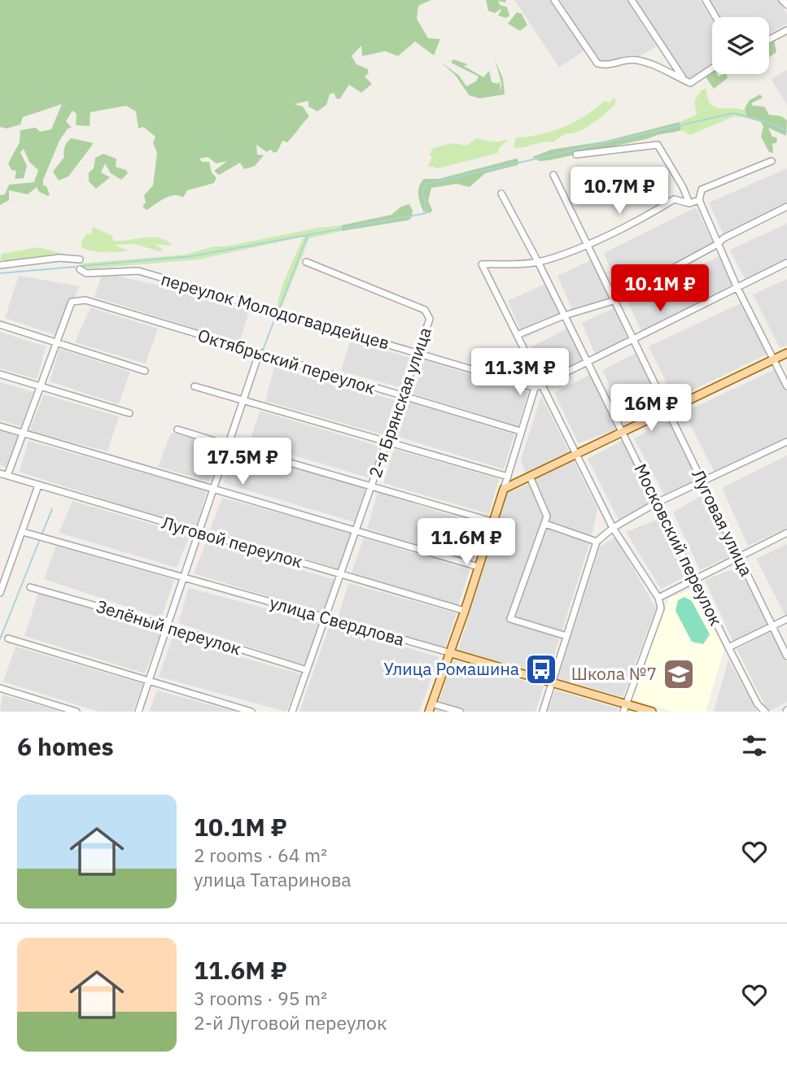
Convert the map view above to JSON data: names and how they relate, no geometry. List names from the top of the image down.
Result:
{
  "streets": {
    "main road": ["улица Свердлова"],
    "street": [
      "переулок Молодогвардейцев",
      "Октябрьский переулок",
      "2-я Брянская улица",
      "Луговая улица",
      "Луговой переулок",
      "Московский переулок",
      "Зелёный переулок"
    ]
  },
  "crossings": [
    ["переулок Молодогвардейцев", "2-я Брянская улица"],
    ["Октябрьский переулок", "2-я Брянская улица"],
    ["2-я Брянская улица", "Луговой переулок"],
    ["2-я Брянская улица", "улица Свердлова"],
    ["2-я Брянская улица", "Зелёный переулок"]
  ],
  "places": {
    "bus stop": ["Улица Ромашина"],
    "school or university": ["Школа №7"]
  },
  "page": {
    "price": [
      "10.7M ₽",
      "10.1M ₽",
      "11.3M ₽",
      "16M ₽",
      "17.5M ₽",
      "11.6M ₽"
    ],
    "heading": "6 homes",
    "list": [
      {
        "name": "10.1M ₽",
        "note": "2 rooms · 64 m² · улица Татаринова"
      },
      {
        "name": "11.6M ₽",
        "note": "3 rooms · 95 m² · 2-й Луговой переулок"
      }
    ]
  }
}
